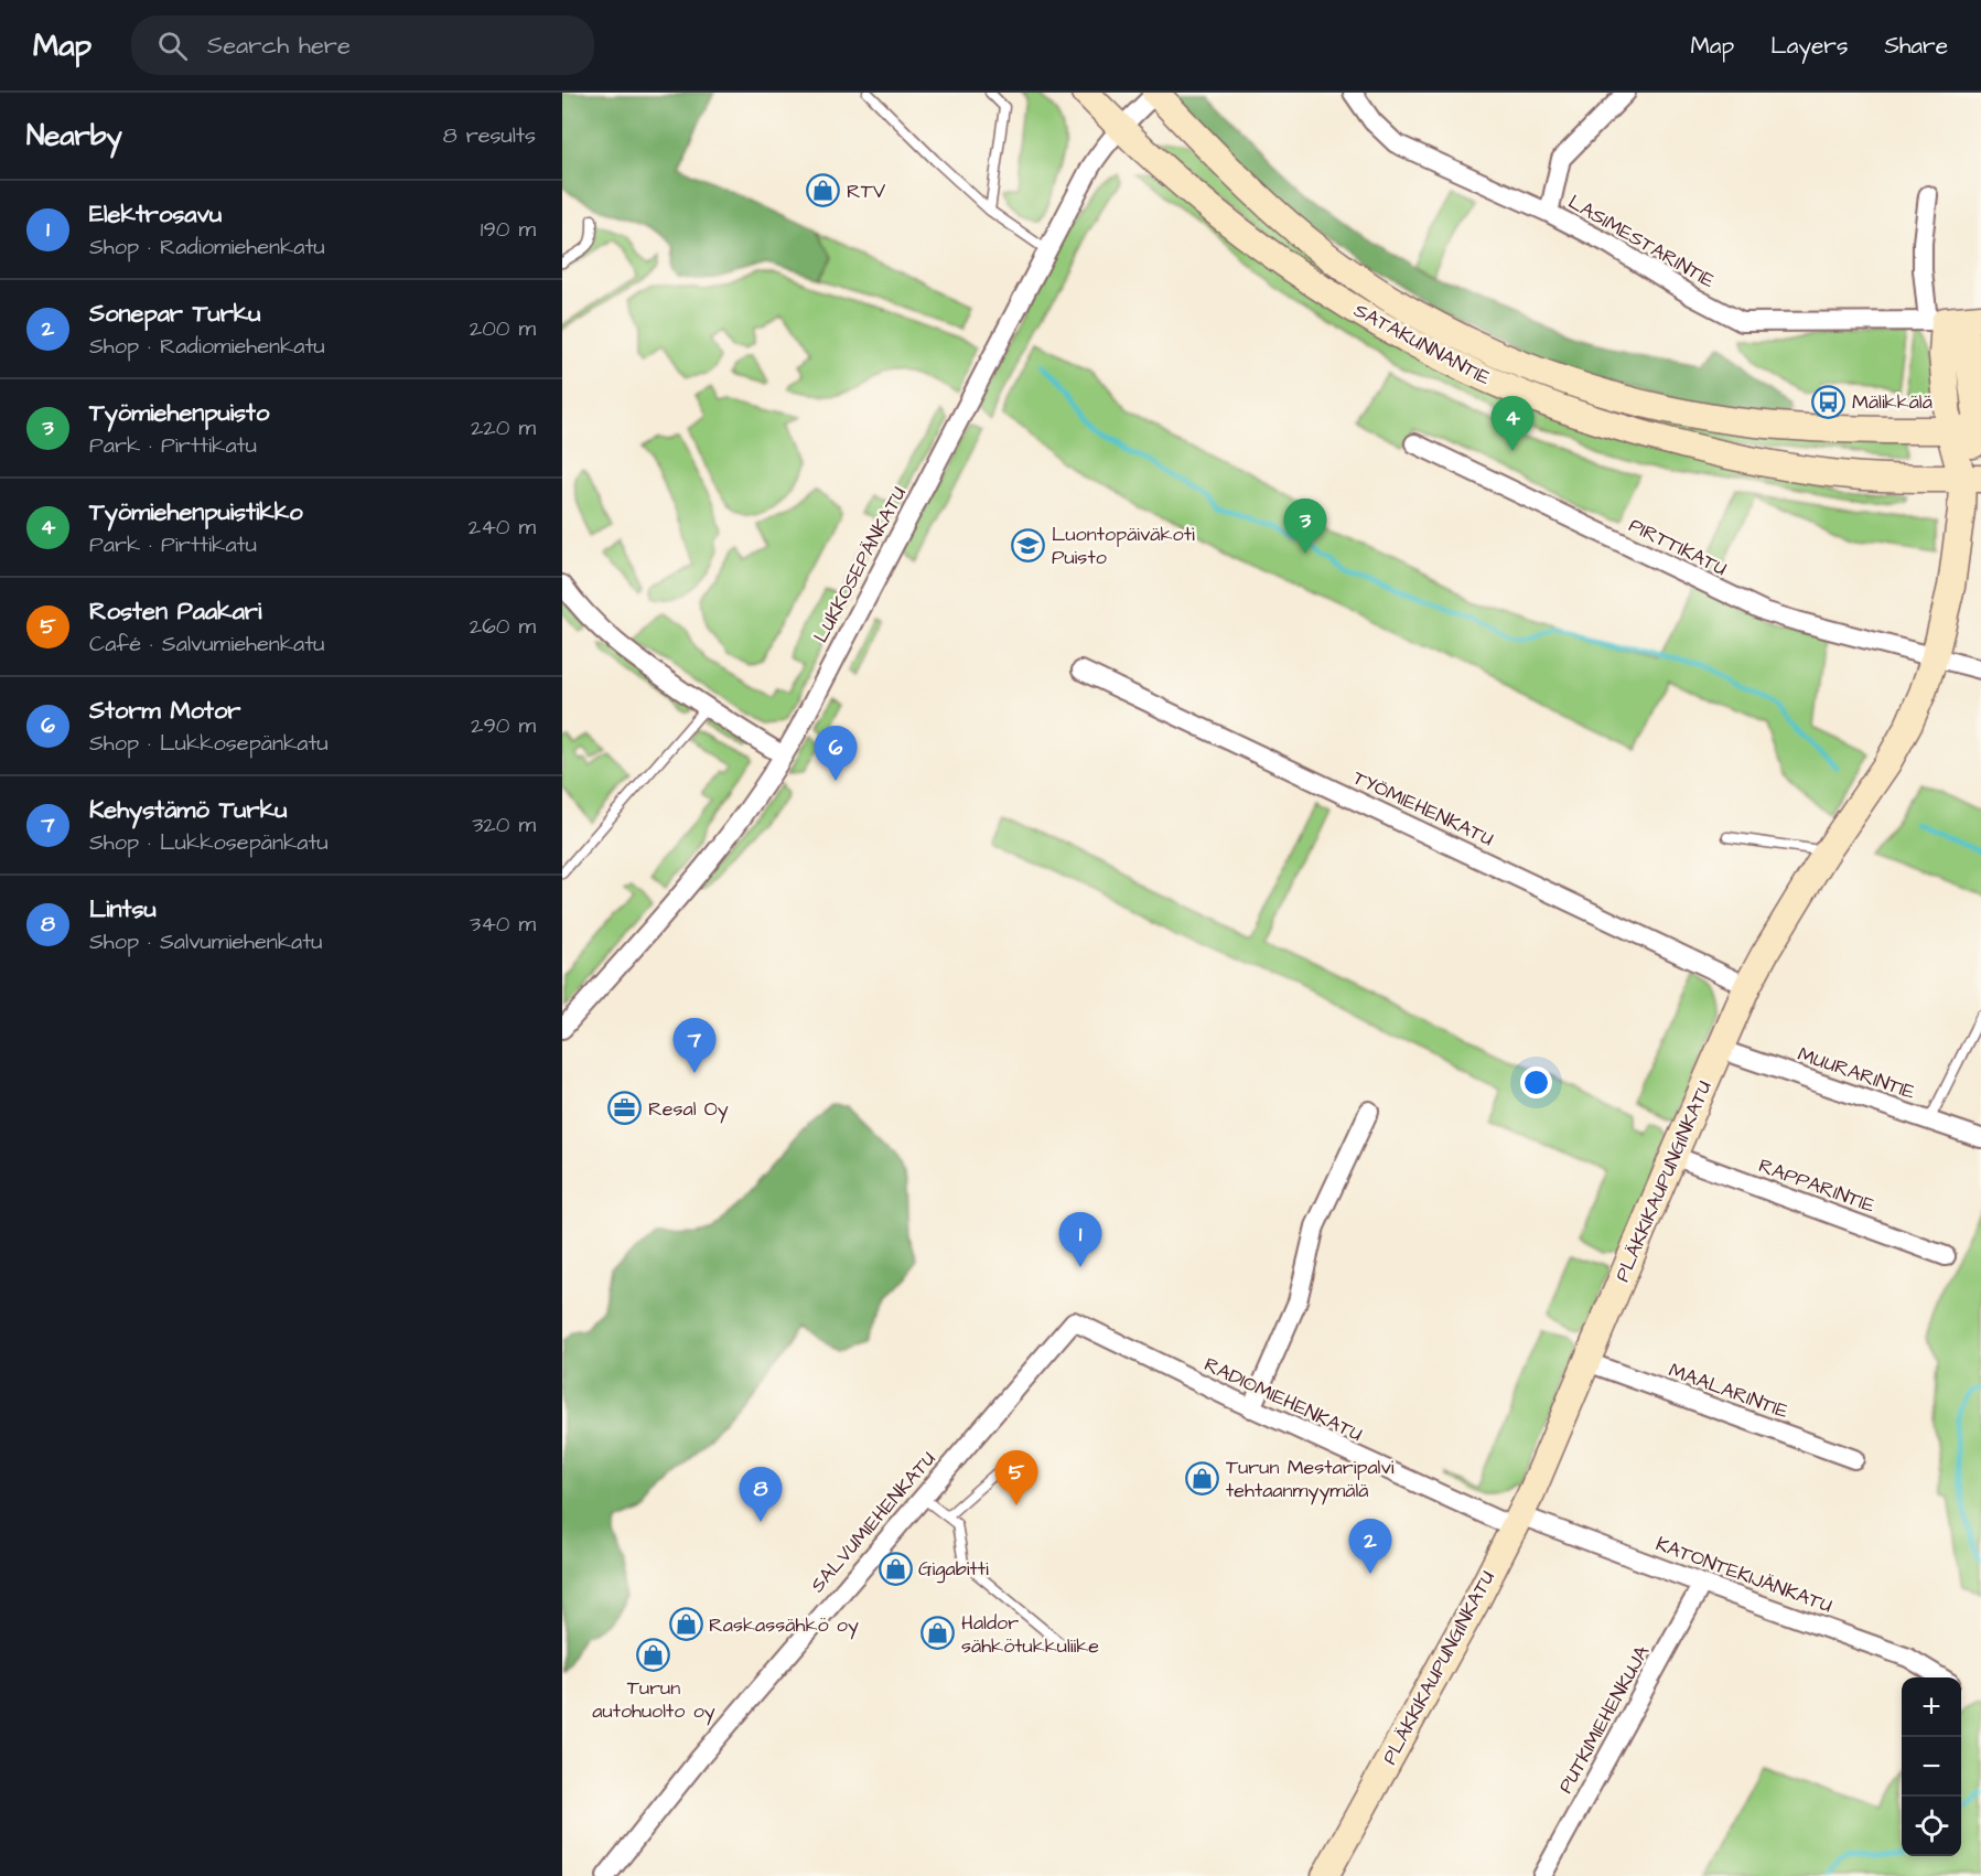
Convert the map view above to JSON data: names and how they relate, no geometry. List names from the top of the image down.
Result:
{
  "streets": {
    "main road": ["SATAKUNNANTIE", "PLÄKKIKAUPUNGINKATU"],
    "street": [
      "LASIMESTARINTIE",
      "PIRTTIKATU",
      "LUKKOSEPÄNKATU",
      "TYÖMIEHENKATU",
      "MUURARINTIE",
      "RAPPARINTIE",
      "MAALARINTIE",
      "RADIOMIEHENKATU",
      "SALVUMIEHENKATU",
      "KATONTEKIJÄNKATU",
      "PUTKIMIEHENKUJA"
    ]
  },
  "crossings": [
    ["SATAKUNNANTIE", "LUKKOSEPÄNKATU"],
    ["SATAKUNNANTIE", "PLÄKKIKAUPUNGINKATU"],
    ["PIRTTIKATU", "PLÄKKIKAUPUNGINKATU"],
    ["TYÖMIEHENKATU", "PLÄKKIKAUPUNGINKATU"],
    ["MUURARINTIE", "PLÄKKIKAUPUNGINKATU"],
    ["PLÄKKIKAUPUNGINKATU", "RAPPARINTIE"],
    ["PLÄKKIKAUPUNGINKATU", "MAALARINTIE"],
    ["PLÄKKIKAUPUNGINKATU", "RADIOMIEHENKATU"],
    ["PLÄKKIKAUPUNGINKATU", "KATONTEKIJÄNKATU"],
    ["RADIOMIEHENKATU", "SALVUMIEHENKATU"],
    ["RADIOMIEHENKATU", "KATONTEKIJÄNKATU"],
    ["KATONTEKIJÄNKATU", "PUTKIMIEHENKUJA"]
  ],
  "places": {
    "shop": [
      "RTV",
      "Turun Mestaripalvi tehtaanmyymälä",
      "Gigabitti",
      "Raskassähkö oy",
      "Haldor sähkötukkuliike",
      "Turun autohuolto oy"
    ],
    "bus stop": ["Mälikkälä"],
    "school or university": ["Luontopäiväkoti Puisto"],
    "office": ["Resal Oy"]
  },
  "page": {
    "header": "Map",
    "search": "Search here",
    "nav": ["Map", "Layers", "Share"],
    "heading": ["Nearby", "8 results"],
    "list": [
      {
        "mark": "1",
        "name": "Elektrosavu",
        "note": "Shop · Radiomiehenkatu",
        "value": "190 m"
      },
      {
        "mark": "2",
        "name": "Sonepar Turku",
        "note": "Shop · Radiomiehenkatu",
        "value": "200 m"
      },
      {
        "mark": "3",
        "name": "Työmiehenpuisto",
        "note": "Park · Pirttikatu",
        "value": "220 m"
      },
      {
        "mark": "4",
        "name": "Työmiehenpuistikko",
        "note": "Park · Pirttikatu",
        "value": "240 m"
      },
      {
        "mark": "5",
        "name": "Rosten Paakari",
        "note": "Café · Salvumiehenkatu",
        "value": "260 m"
      },
      {
        "mark": "6",
        "name": "Storm Motor",
        "note": "Shop · Lukkosepänkatu",
        "value": "290 m"
      },
      {
        "mark": "7",
        "name": "Kehystämö Turku",
        "note": "Shop · Lukkosepänkatu",
        "value": "320 m"
      },
      {
        "mark": "8",
        "name": "Lintsu",
        "note": "Shop · Salvumiehenkatu",
        "value": "340 m"
      }
    ],
    "pins": [
      "4",
      "3",
      "6",
      "7",
      "1",
      "5",
      "8",
      "2"
    ],
    "map_buttons": ["+", "−"]
  }
}
